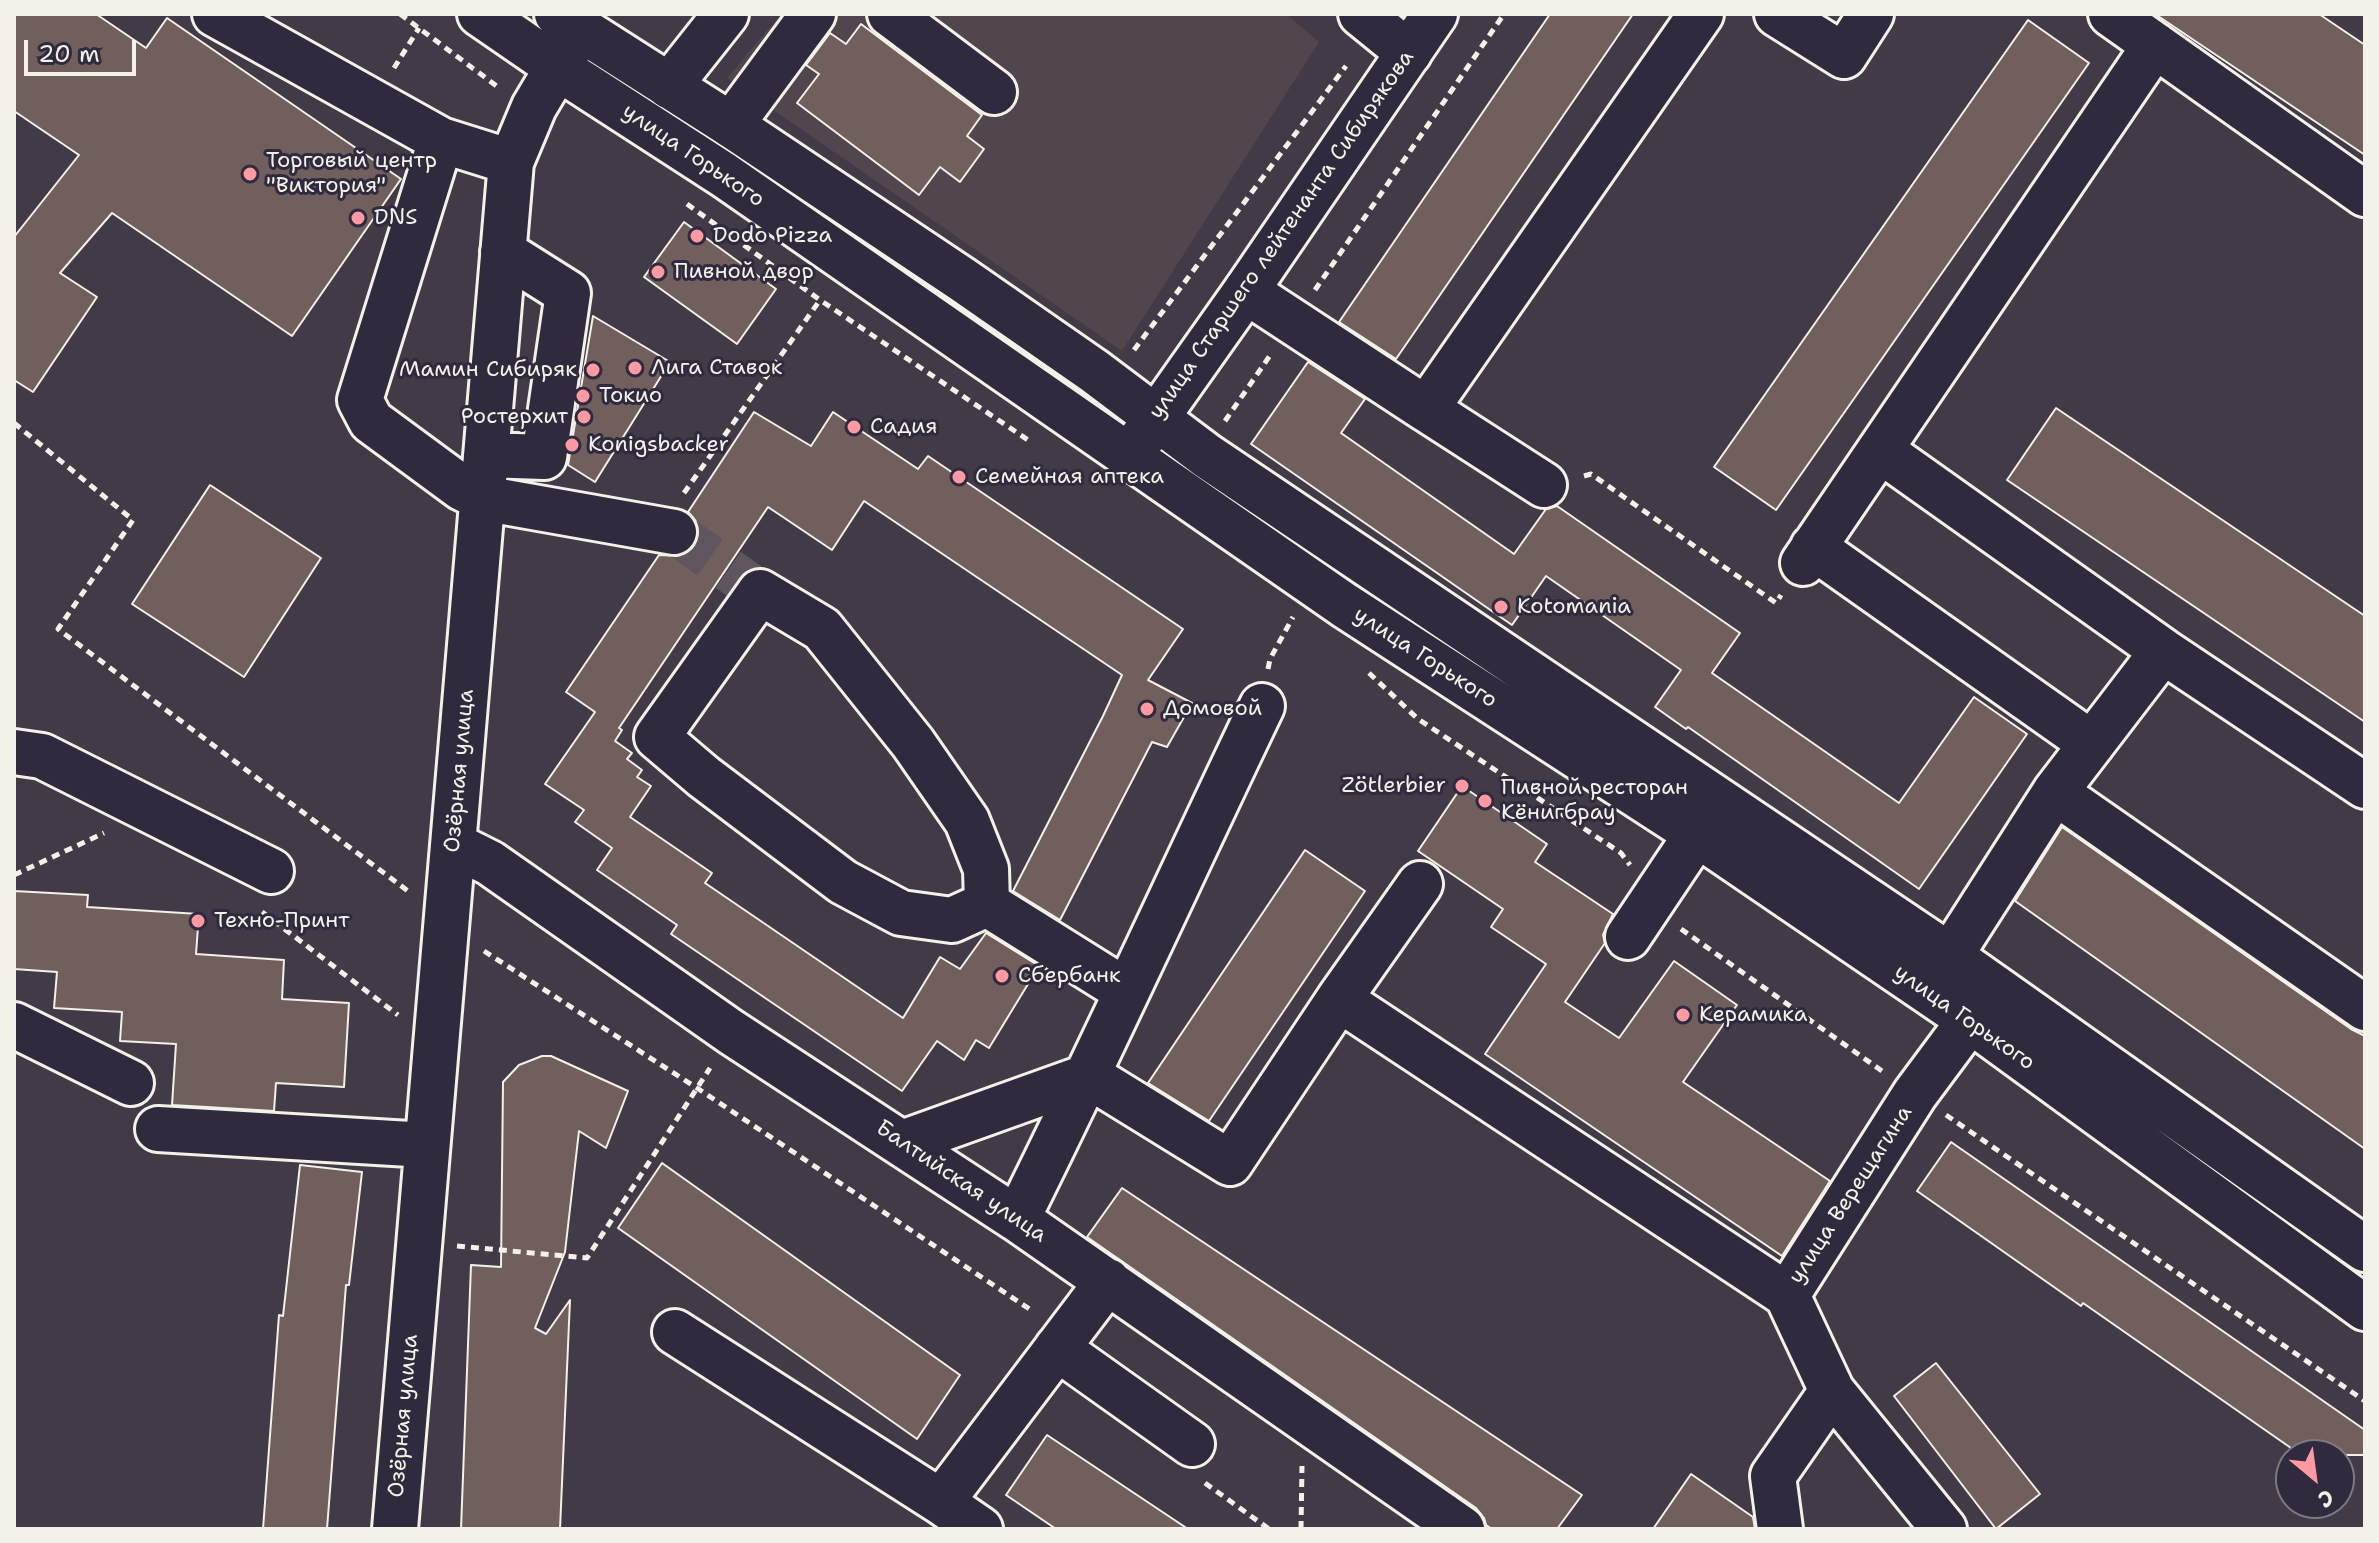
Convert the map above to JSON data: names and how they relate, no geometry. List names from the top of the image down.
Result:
{
  "streets": {
    "main road": [
      "улица Горького",
      "улица Старшего лейтенанта Сибирякова",
      "Озёрная улица",
      "Балтийская улица",
      "улица Верещагина"
    ]
  },
  "crossings": [
    ["улица Горького", "улица Старшего лейтенанта Сибирякова"],
    ["улица Горького", "Озёрная улица"],
    ["улица Горького", "улица Верещагина"],
    ["Озёрная улица", "Балтийская улица"]
  ],
  "places": [
    "Торговый центр \"Виктория\"",
    "DNS",
    "Dodo Pizza",
    "Пивной двор",
    "Лига Ставок",
    "Мамин Сибиряк",
    "Токио",
    "Ростерхит",
    "Садия",
    "Konigsbacker",
    "Семейная аптека",
    "Kotomania",
    "Домовой",
    "Zötlerbier",
    "Пивной ресторан Кёнигбрау",
    "Техно-Принт",
    "Сбербанк",
    "Керамика"
  ],
  "scale_bar": "20 m",
  "north": "bottom right"
}
